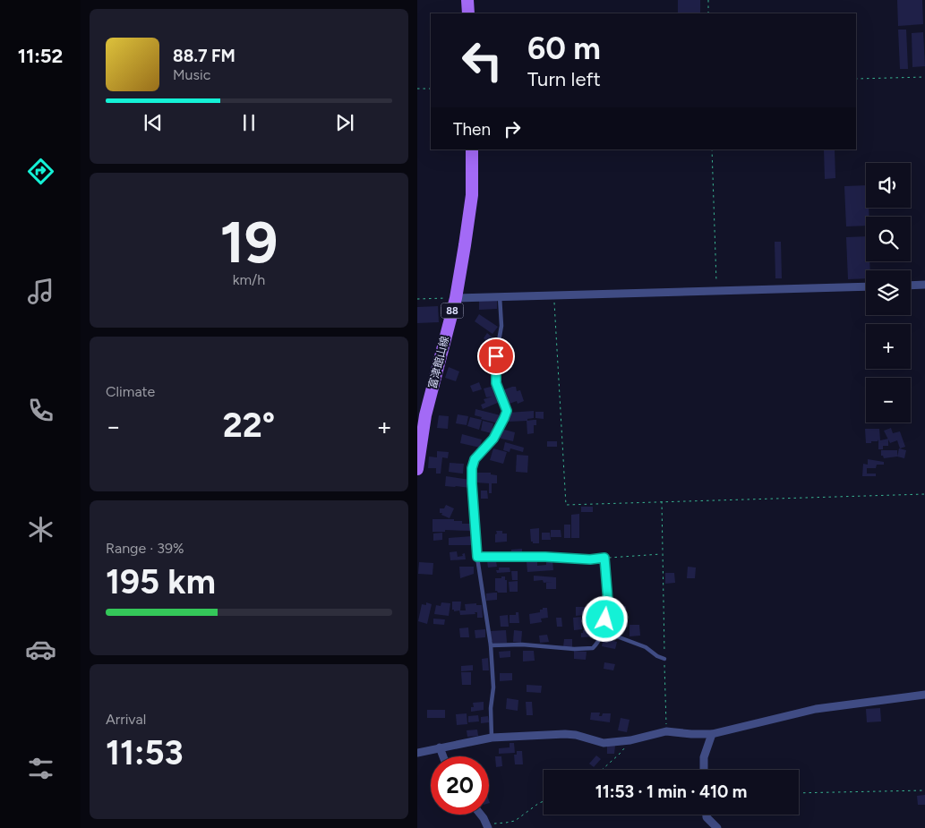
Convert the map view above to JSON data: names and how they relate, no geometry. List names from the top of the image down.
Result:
{
  "streets": {
    "main road": ["88", "富津館山線"]
  },
  "page": {
    "tabs": "11:52",
    "turn": ["60 m", "Turn left"],
    "song": ["88.7 FM", "Music"],
    "then": "Then",
    "map_buttons": ["+", "−"],
    "tile": [
      ["19", "km/h"],
      "Climate",
      ["Range · 39%", "195 km"],
      ["Arrival", "11:53"]
    ],
    "heat": ["−", "22°", "+"],
    "limit": "20",
    "trip": "11:53 · 1 min · 410 m"
  }
}
